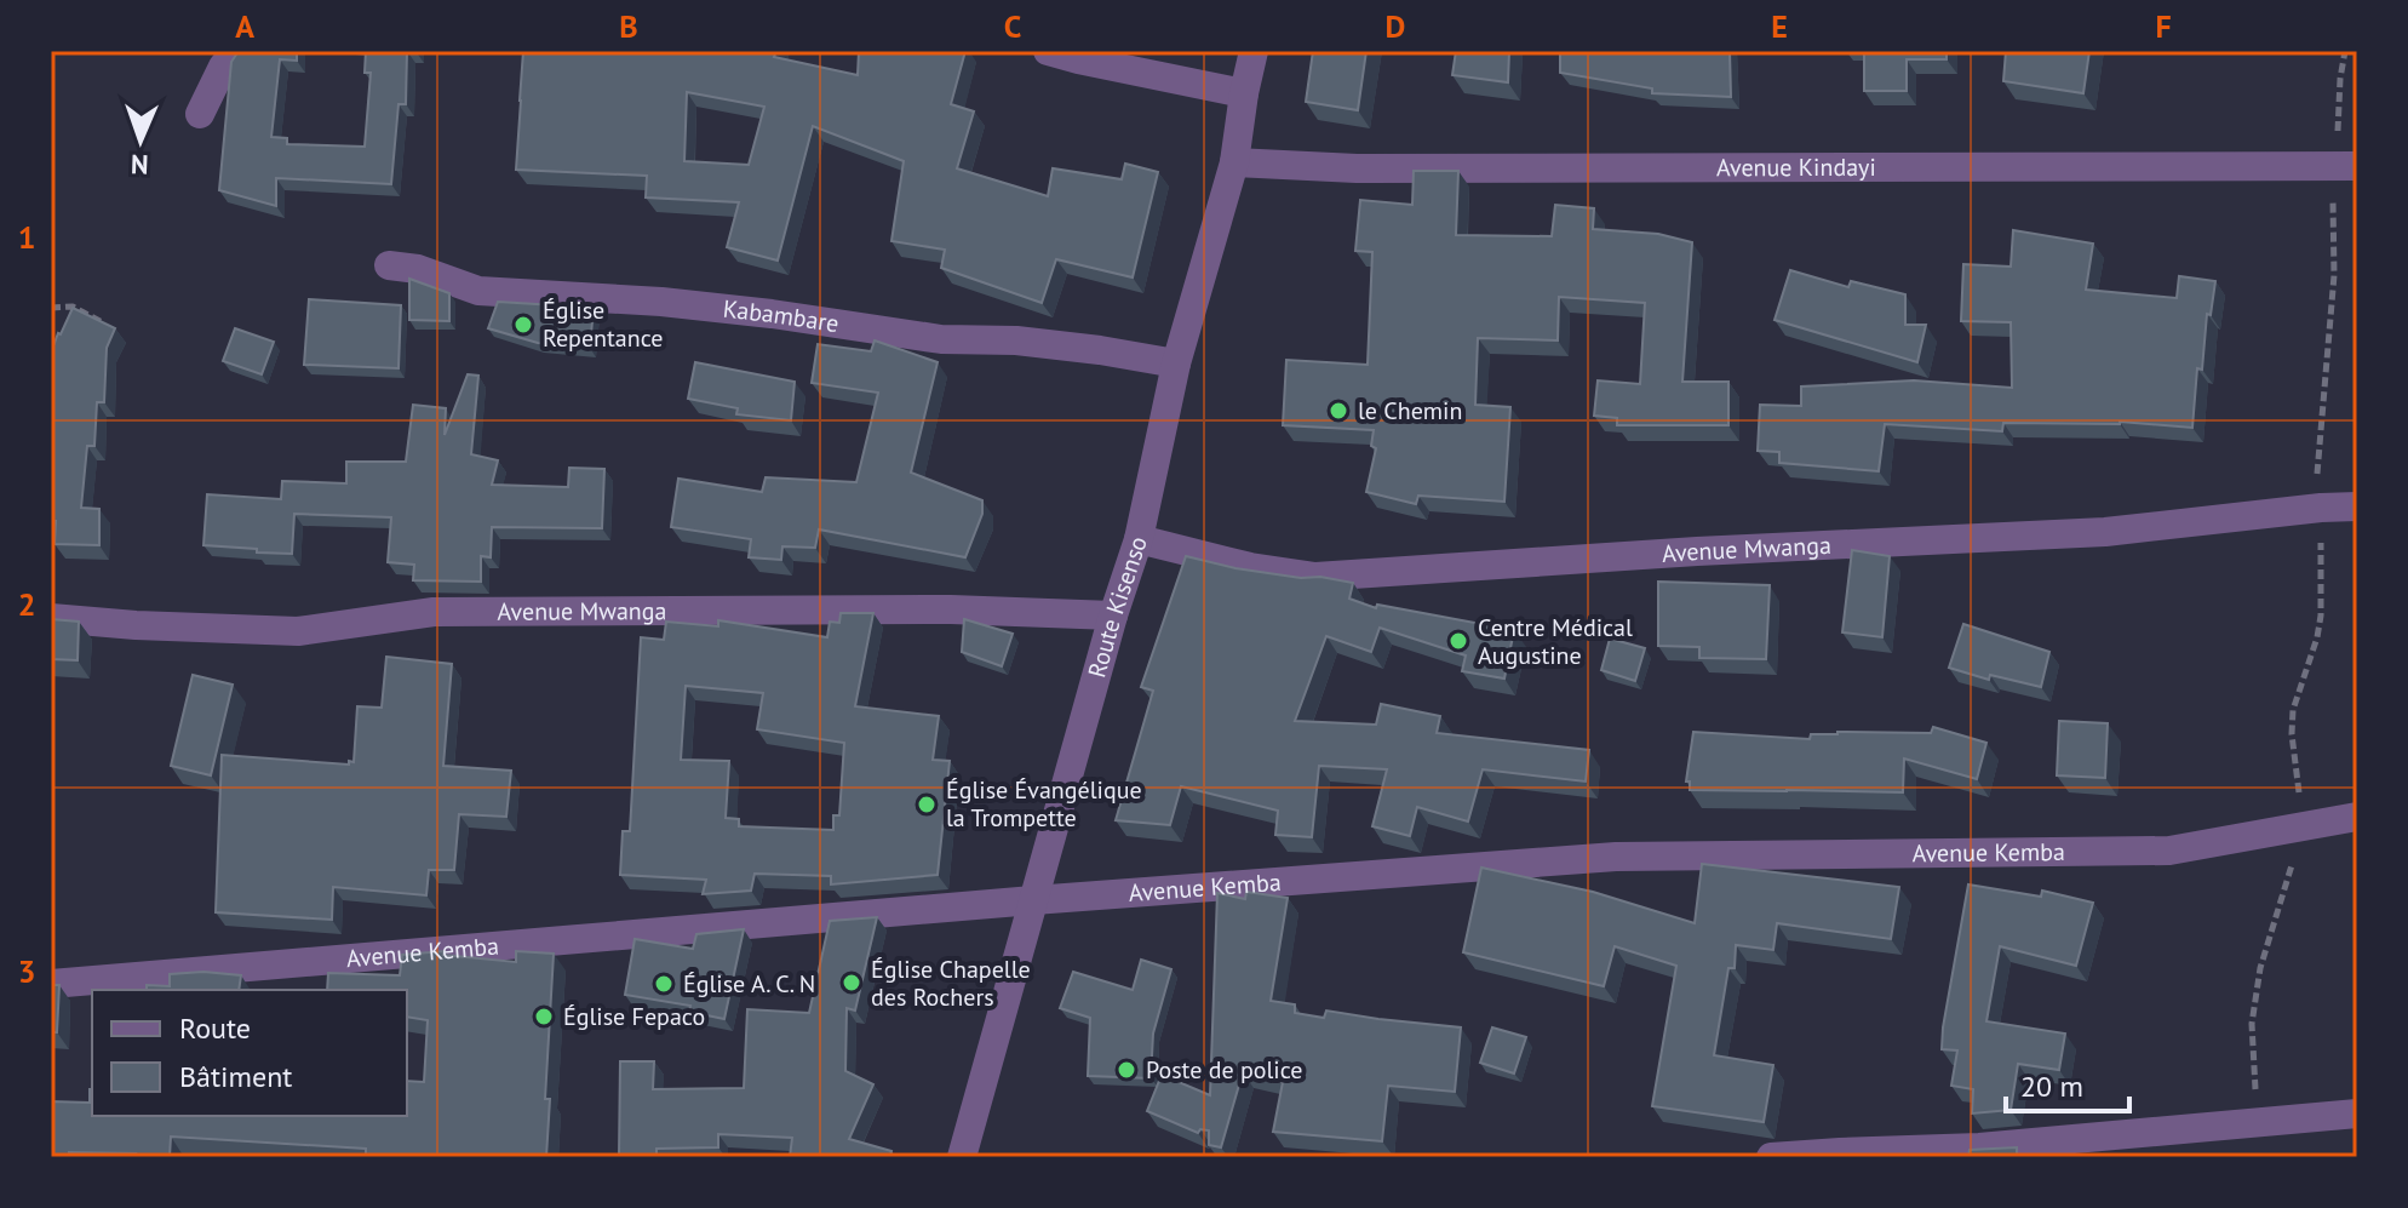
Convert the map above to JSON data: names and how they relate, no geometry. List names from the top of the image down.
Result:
{
  "streets": {
    "street": [
      "Avenue Kindayi",
      "Kabambare",
      "Avenue Mwanga",
      "Route Kisenso",
      "Avenue Kemba"
    ]
  },
  "crossings": [
    ["Avenue Kindayi", "Route Kisenso"],
    ["Kabambare", "Route Kisenso"],
    ["Avenue Mwanga", "Route Kisenso"],
    ["Route Kisenso", "Avenue Kemba"]
  ],
  "places": [
    "Église Repentance",
    "le Chemin",
    "Centre Médical Augustine",
    "Église Évangélique la Trompette",
    "Église Chapelle des Rochers",
    "Église A. C. N",
    "Église Fepaco",
    "Poste de police"
  ],
  "legend": ["Route", "Bâtiment"],
  "scale_bar": "20 m",
  "north": "bottom",
  "grid": {
    "columns": [
      "A",
      "B",
      "C",
      "D",
      "E",
      "F"
    ],
    "rows": ["1", "2", "3"]
  }
}
